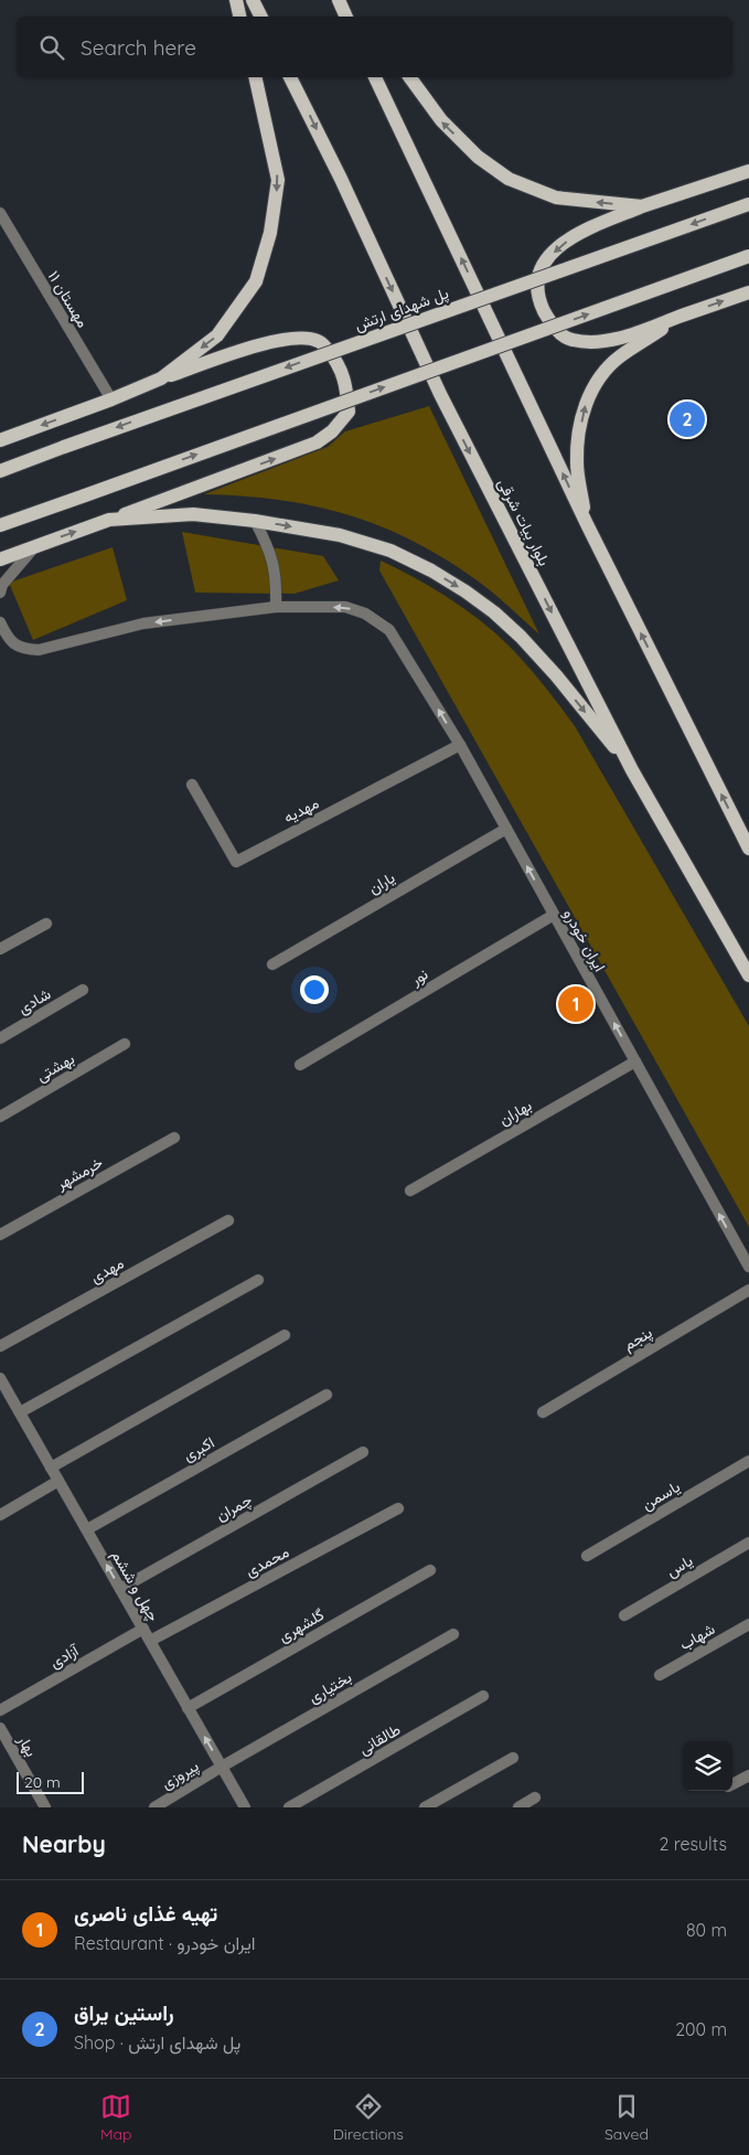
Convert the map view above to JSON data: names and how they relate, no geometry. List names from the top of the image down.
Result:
{
  "streets": {
    "main road": ["پل شهدای ارتش", "بلوار بیات شرقی"],
    "street": [
      "مهستان ۱۱",
      "مهدیه",
      "یاران",
      "ایران خودرو",
      "نور",
      "شادی",
      "بهشتی",
      "بهاران",
      "خرمشهر",
      "مهدی",
      "پنجم",
      "اکبری",
      "یاسمن",
      "چمران",
      "محمدی",
      "یاس",
      "چهل و ششم",
      "گلشهری",
      "شهاب",
      "آزادی",
      "بختیاری",
      "طالقانی",
      "بهار",
      "پیروزی"
    ]
  },
  "crossings": [
    ["مهدیه", "ایران خودرو"],
    ["یاران", "ایران خودرو"],
    ["ایران خودرو", "نور"],
    ["ایران خودرو", "بهاران"],
    ["اکبری", "چهل و ششم"],
    ["چمران", "چهل و ششم"],
    ["محمدی", "چهل و ششم"],
    ["چهل و ششم", "گلشهری"],
    ["چهل و ششم", "آزادی"],
    ["چهل و ششم", "بختیاری"],
    ["چهل و ششم", "پیروزی"],
    ["بختیاری", "پیروزی"]
  ],
  "one_way": ["ایران خودرو"],
  "scale_bar": "20 m",
  "page": {
    "search": "Search here",
    "pins": ["2", "1"],
    "scale": "20 m",
    "heading": ["Nearby", "2 results"],
    "list": [
      {
        "mark": "1",
        "name": "تهیه غذای ناصری",
        "note": "Restaurant · ایران خودرو",
        "value": "80 m"
      },
      {
        "mark": "2",
        "name": "راستین یراق",
        "note": "Shop · پل شهدای ارتش",
        "value": "200 m"
      }
    ],
    "nav": ["Map", "Directions", "Saved"]
  }
}
